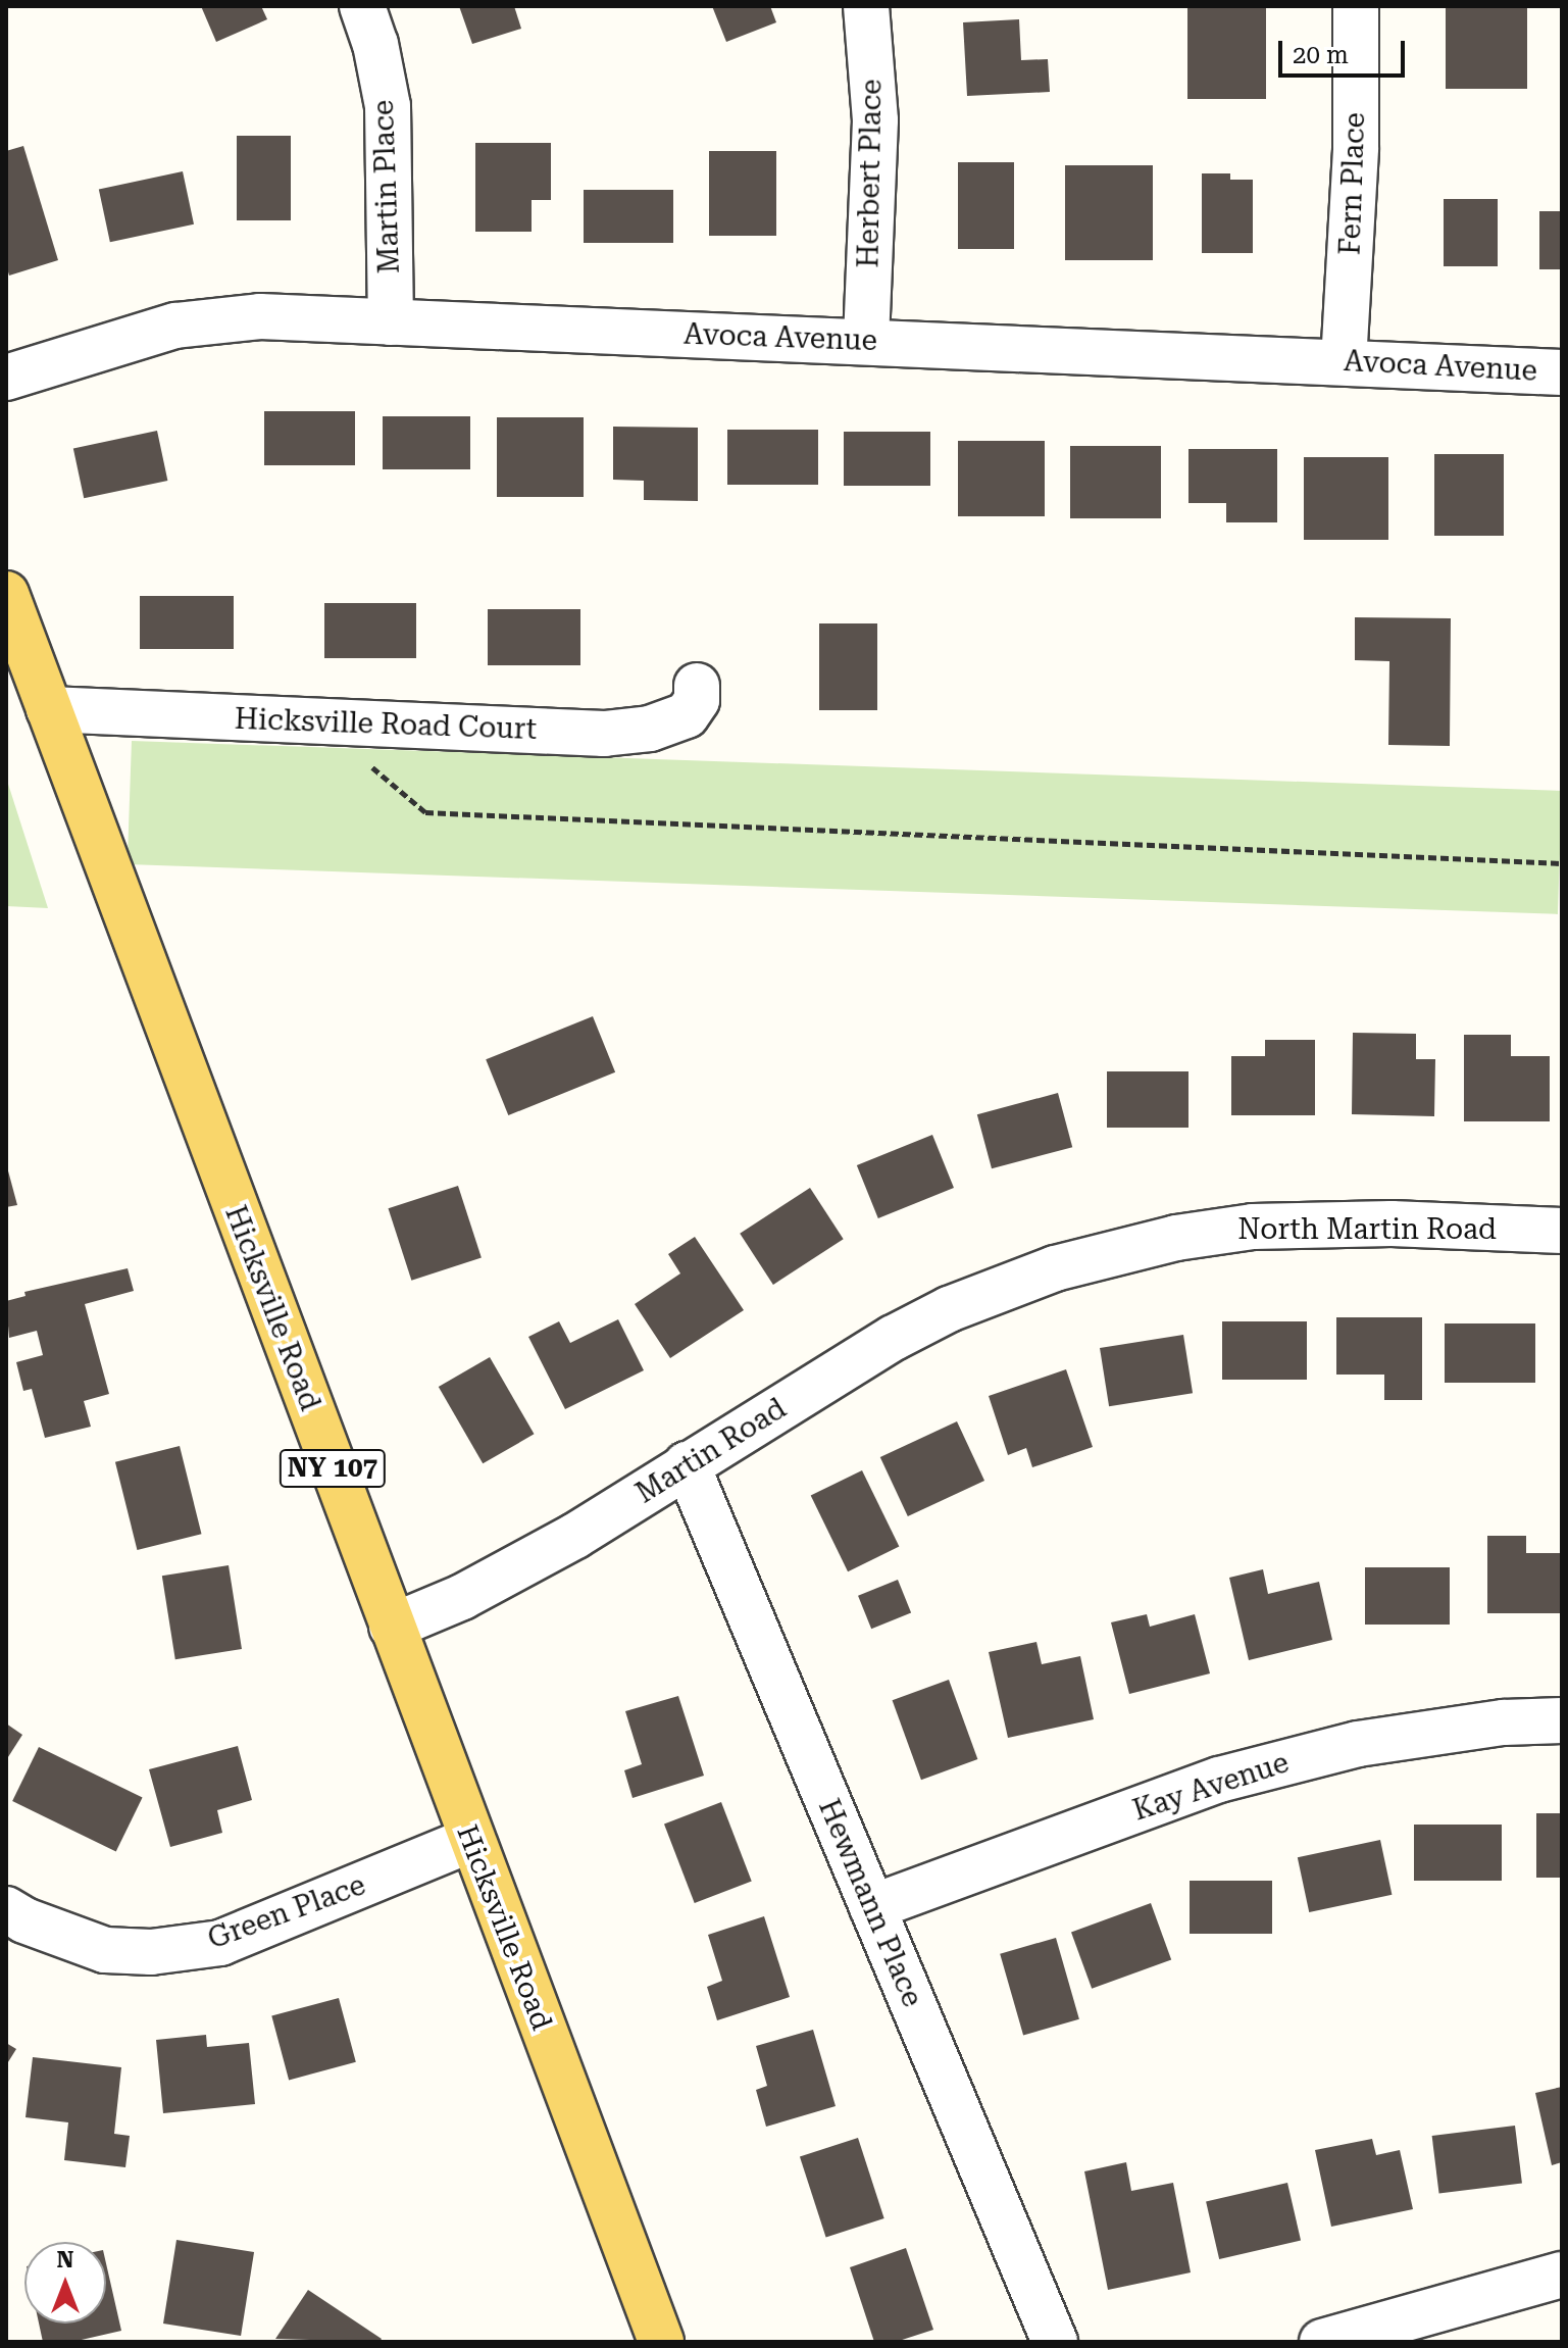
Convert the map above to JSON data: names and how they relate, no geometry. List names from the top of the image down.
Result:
{
  "streets": {
    "main road": ["Hicksville Road", "NY 107"],
    "street": [
      "Herbert Place",
      "Fern Place",
      "Martin Place",
      "Avoca Avenue",
      "Hicksville Road Court",
      "North Martin Road",
      "Martin Road",
      "Kay Avenue",
      "Hewmann Place",
      "Green Place"
    ]
  },
  "crossings": [
    ["Herbert Place", "Avoca Avenue"],
    ["Fern Place", "Avoca Avenue"],
    ["Martin Place", "Avoca Avenue"],
    ["Hicksville Road Court", "Hicksville Road"],
    ["North Martin Road", "Martin Road"],
    ["Hicksville Road", "Martin Road"],
    ["Hicksville Road", "Green Place"],
    ["Martin Road", "Hewmann Place"],
    ["Kay Avenue", "Hewmann Place"]
  ],
  "scale_bar": "20 m",
  "north": "top"
}
